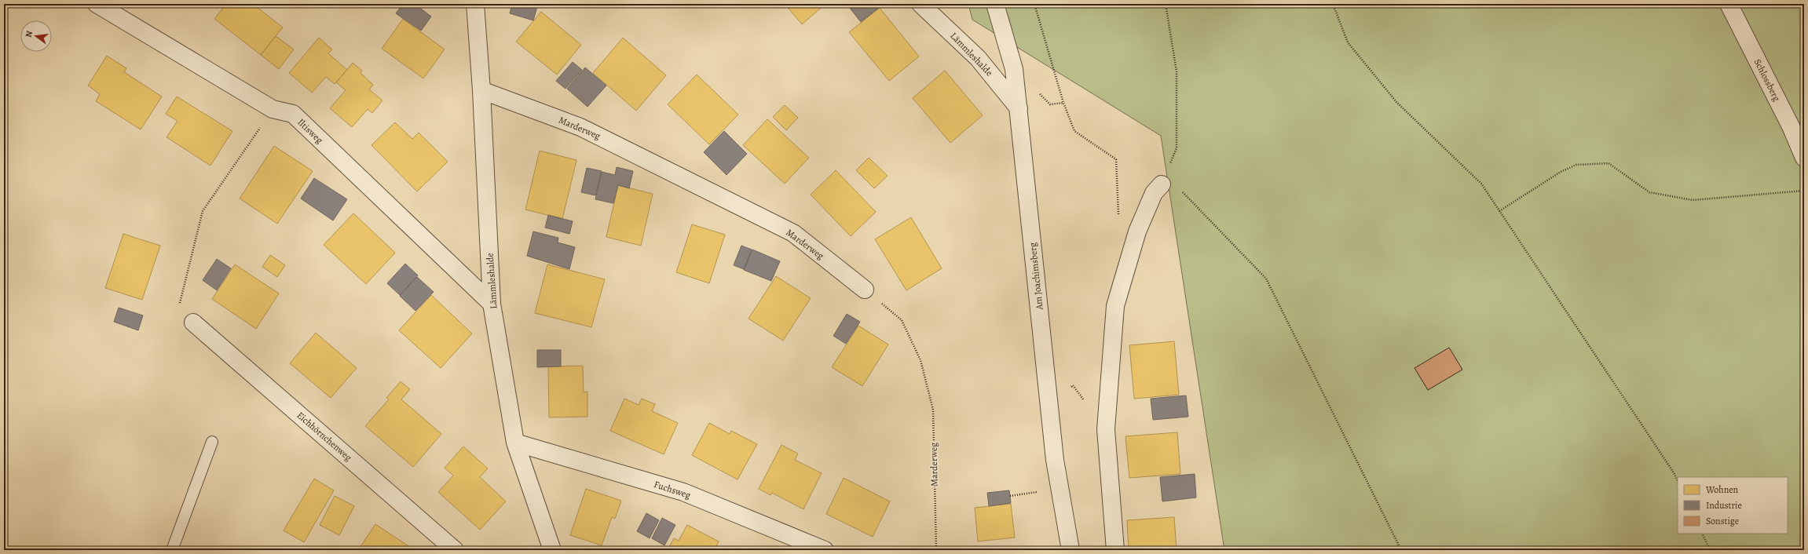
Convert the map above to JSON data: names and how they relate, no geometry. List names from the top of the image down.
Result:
{
  "streets": {
    "street": [
      "Lämmleshalde",
      "Schlossberg",
      "Marderweg",
      "Iltisweg",
      "Am Joachimsberg",
      "Eichhörnchenweg",
      "Fuchsweg"
    ]
  },
  "crossings": [
    ["Lämmleshalde", "Marderweg"],
    ["Lämmleshalde", "Iltisweg"],
    ["Lämmleshalde", "Am Joachimsberg"],
    ["Lämmleshalde", "Fuchsweg"]
  ],
  "legend": ["Wohnen", "Industrie", "Sonstige"],
  "north": "left"
}
